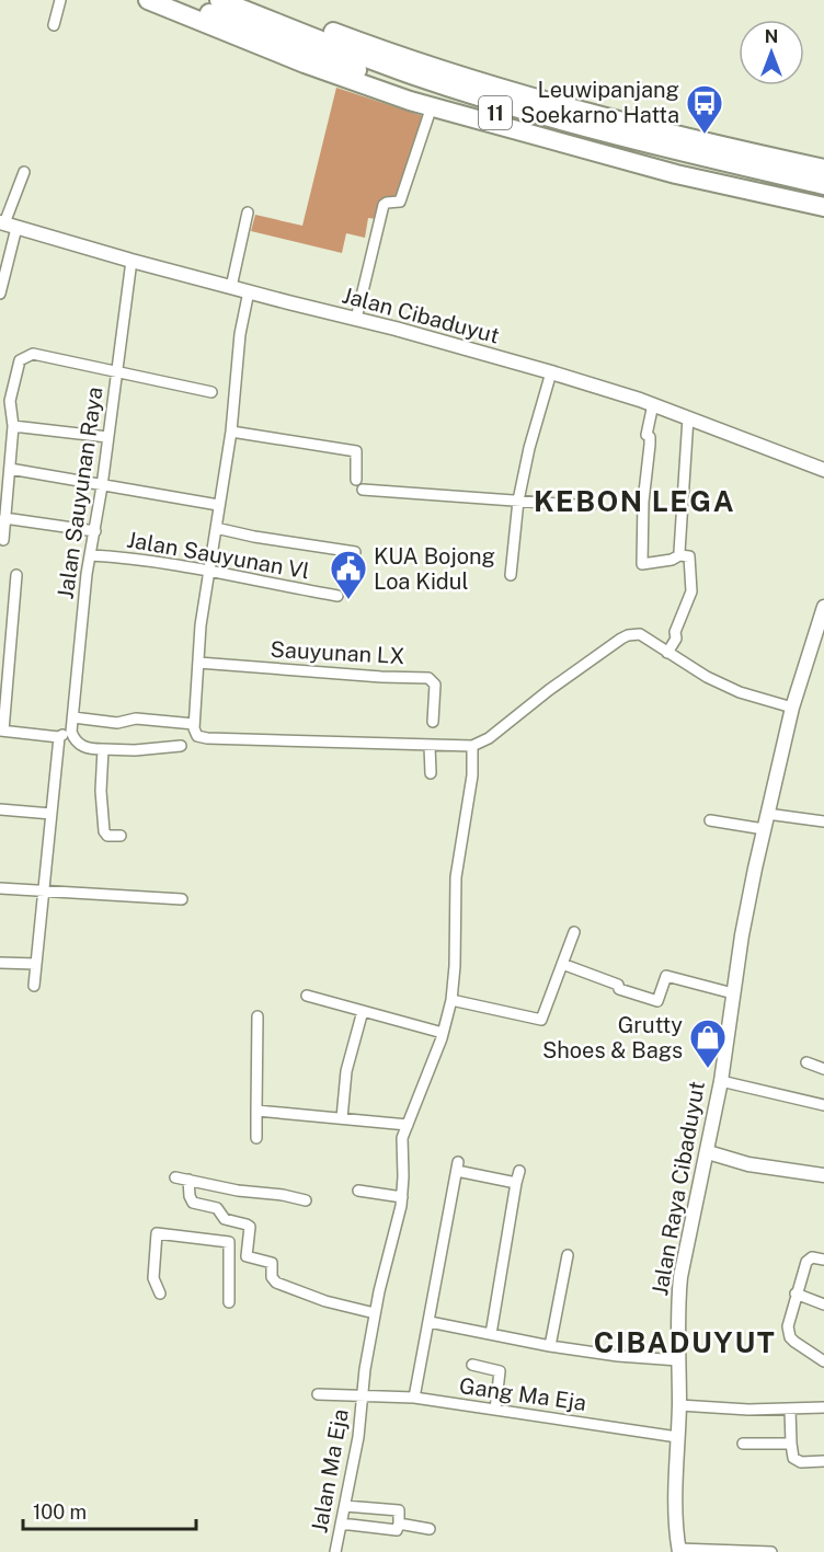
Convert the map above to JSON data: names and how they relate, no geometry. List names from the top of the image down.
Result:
{
  "streets": {
    "highway": ["11"],
    "street": [
      "Jalan Cibaduyut",
      "Jalan Sauyunan Raya",
      "Jalan Sauyunan Vl",
      "Sauyunan LX",
      "Jalan Raya Cibaduyut",
      "Gang Ma Eja",
      "Jalan Ma Eja"
    ]
  },
  "crossings": [
    ["Jalan Cibaduyut", "Jalan Sauyunan Raya"],
    ["Jalan Sauyunan Raya", "Jalan Sauyunan Vl"],
    ["Jalan Raya Cibaduyut", "Gang Ma Eja"],
    ["Gang Ma Eja", "Jalan Ma Eja"]
  ],
  "districts": ["KEBON LEGA", "CIBADUYUT"],
  "places": {
    "bus stop": ["Leuwipanjang Soekarno Hatta"],
    "public building": ["KUA Bojong Loa Kidul"],
    "shop": ["Grutty Shoes & Bags"]
  },
  "scale_bar": "100 m",
  "north": "top"
}
